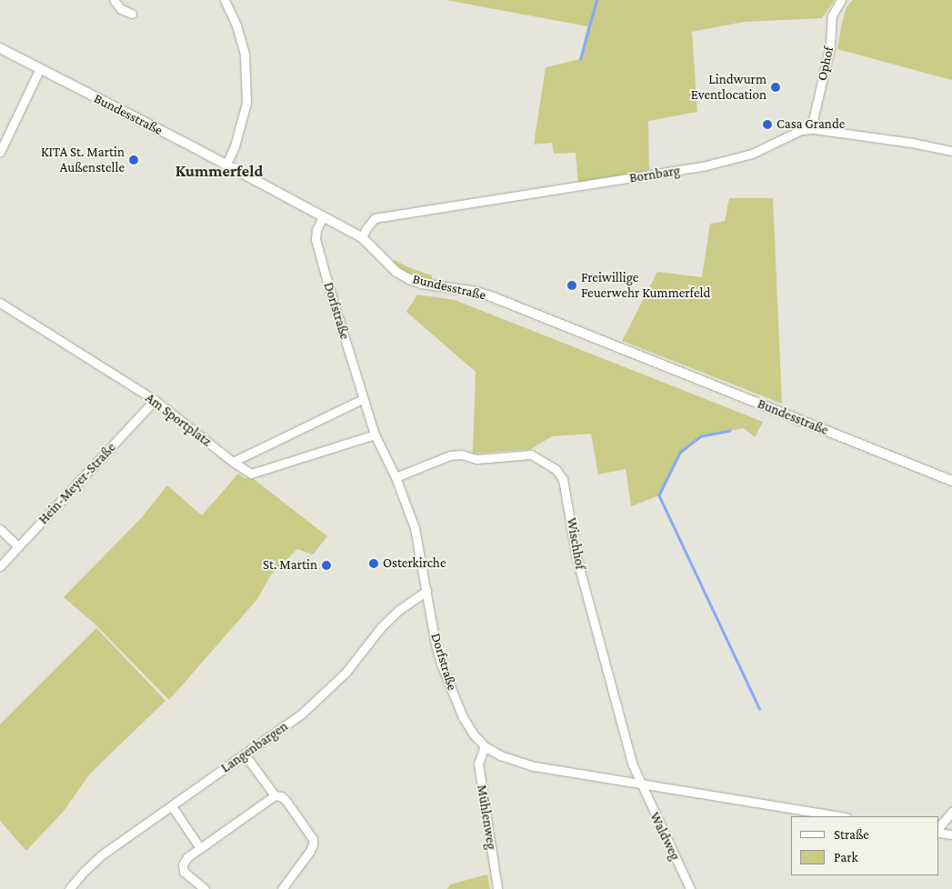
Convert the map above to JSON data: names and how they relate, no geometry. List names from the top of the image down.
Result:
{
  "streets": {
    "street": [
      "Ophof",
      "Bundesstraße",
      "Bornbarg",
      "Dorfstraße",
      "Am Sportplatz",
      "Hein-Meyer-Straße",
      "Wischhof",
      "Langenbargen",
      "Mühlenweg",
      "Waldweg"
    ]
  },
  "crossings": [
    ["Ophof", "Bornbarg"],
    ["Bundesstraße", "Bornbarg"],
    ["Bundesstraße", "Dorfstraße"],
    ["Dorfstraße", "Am Sportplatz"],
    ["Dorfstraße", "Wischhof"],
    ["Dorfstraße", "Langenbargen"],
    ["Dorfstraße", "Mühlenweg"],
    ["Dorfstraße", "Waldweg"],
    ["Am Sportplatz", "Hein-Meyer-Straße"],
    ["Wischhof", "Waldweg"]
  ],
  "districts": ["Kummerfeld"],
  "places": [
    "Lindwurm Eventlocation",
    "Casa Grande",
    "KITA St. Martin Außenstelle",
    "Freiwillige Feuerwehr Kummerfeld",
    "Osterkirche",
    "St. Martin"
  ],
  "legend": ["Straße", "Park"]
}
